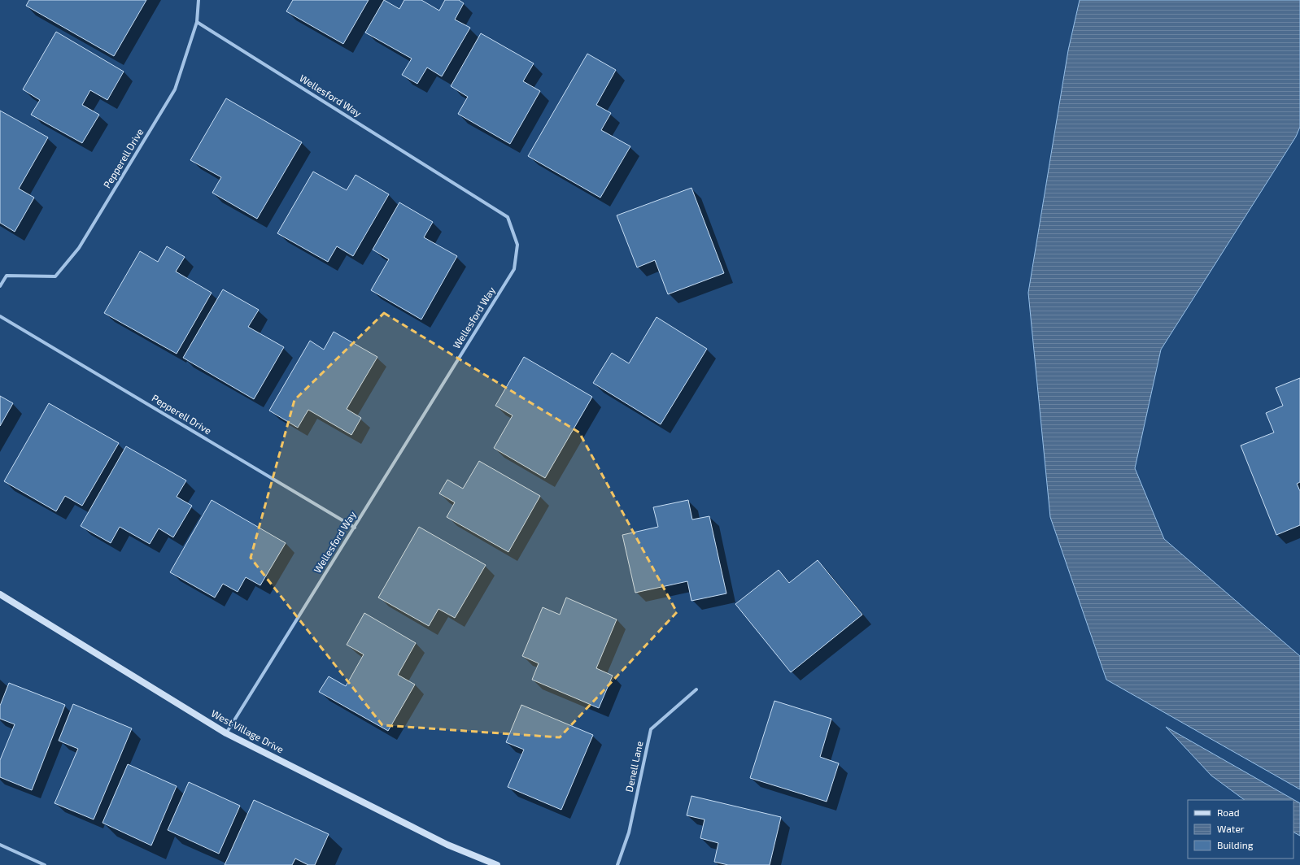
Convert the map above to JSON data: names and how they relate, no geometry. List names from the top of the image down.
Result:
{
  "streets": {
    "street": [
      "Wellesford Way",
      "Pepperell Drive",
      "West Village Drive",
      "Denell Lane"
    ]
  },
  "crossings": [
    ["Wellesford Way", "Pepperell Drive"],
    ["Wellesford Way", "West Village Drive"]
  ],
  "legend": ["Road", "Water", "Building"]
}
